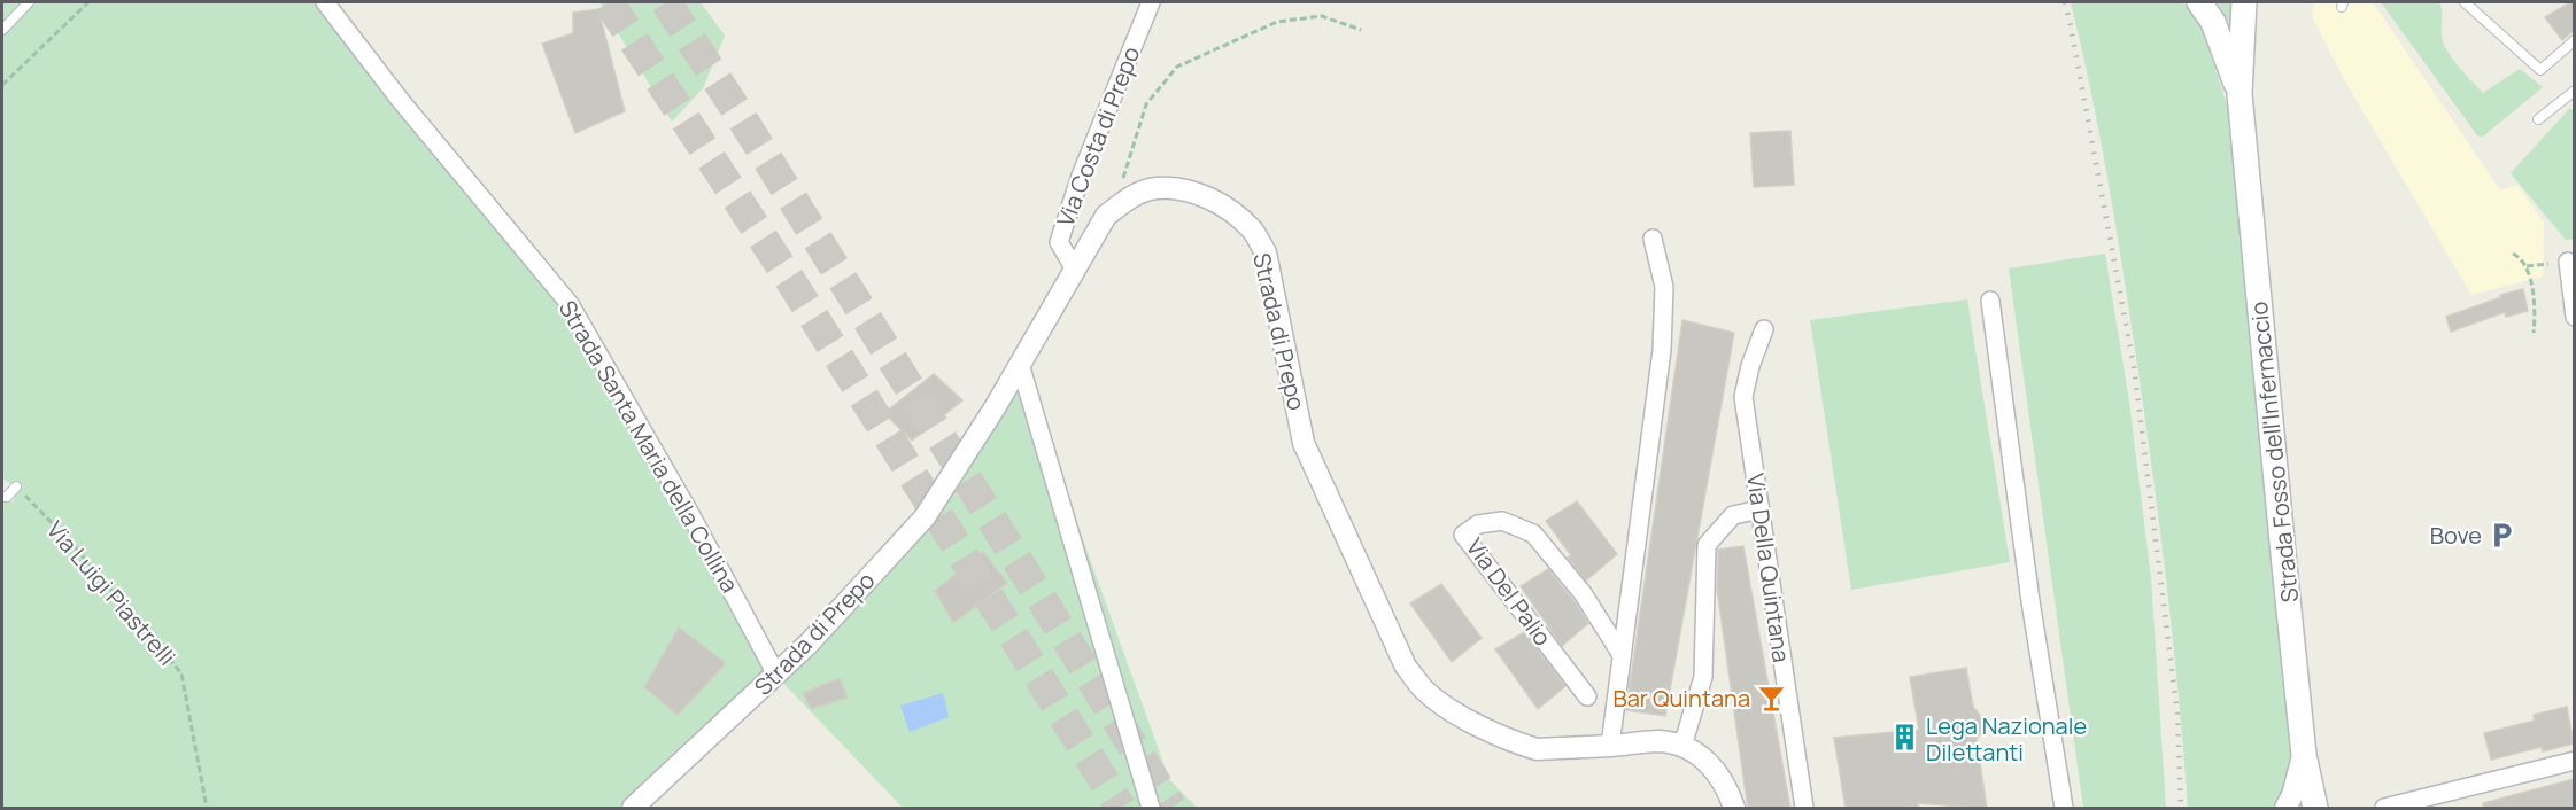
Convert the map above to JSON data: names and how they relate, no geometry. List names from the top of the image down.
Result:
{
  "streets": {
    "main road": ["Strada Fosso dell'Infernaccio"],
    "street": [
      "Via Costa di Prepo",
      "Strada di Prepo",
      "Strada Santa Maria della Collina",
      "Via Della Quintana",
      "Via Del Palio"
    ],
    "path": ["Via Luigi Piastrelli"]
  },
  "crossings": [
    ["Via Costa di Prepo", "Strada di Prepo"],
    ["Strada di Prepo", "Strada Santa Maria della Collina"]
  ],
  "places": {
    "parking": ["Bove"],
    "bar": ["Bar Quintana"],
    "building": ["Lega Nazionale Dilettanti"]
  }
}
